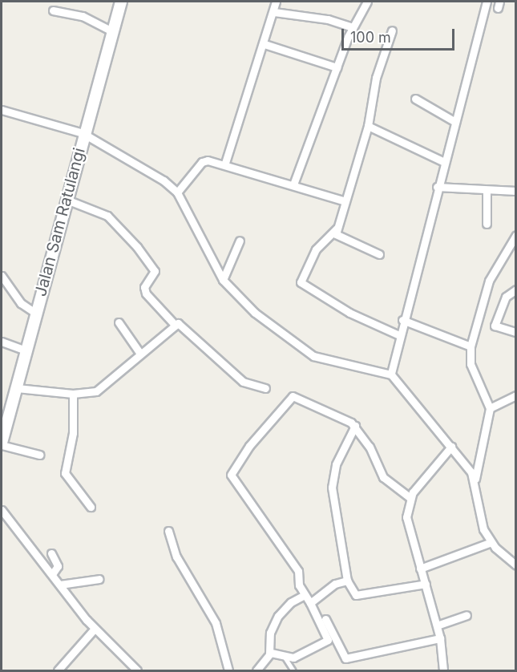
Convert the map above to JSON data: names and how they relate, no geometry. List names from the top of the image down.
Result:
{
  "streets": {
    "street": ["Jalan Sam Ratulangi"]
  },
  "scale_bar": "100 m"
}
